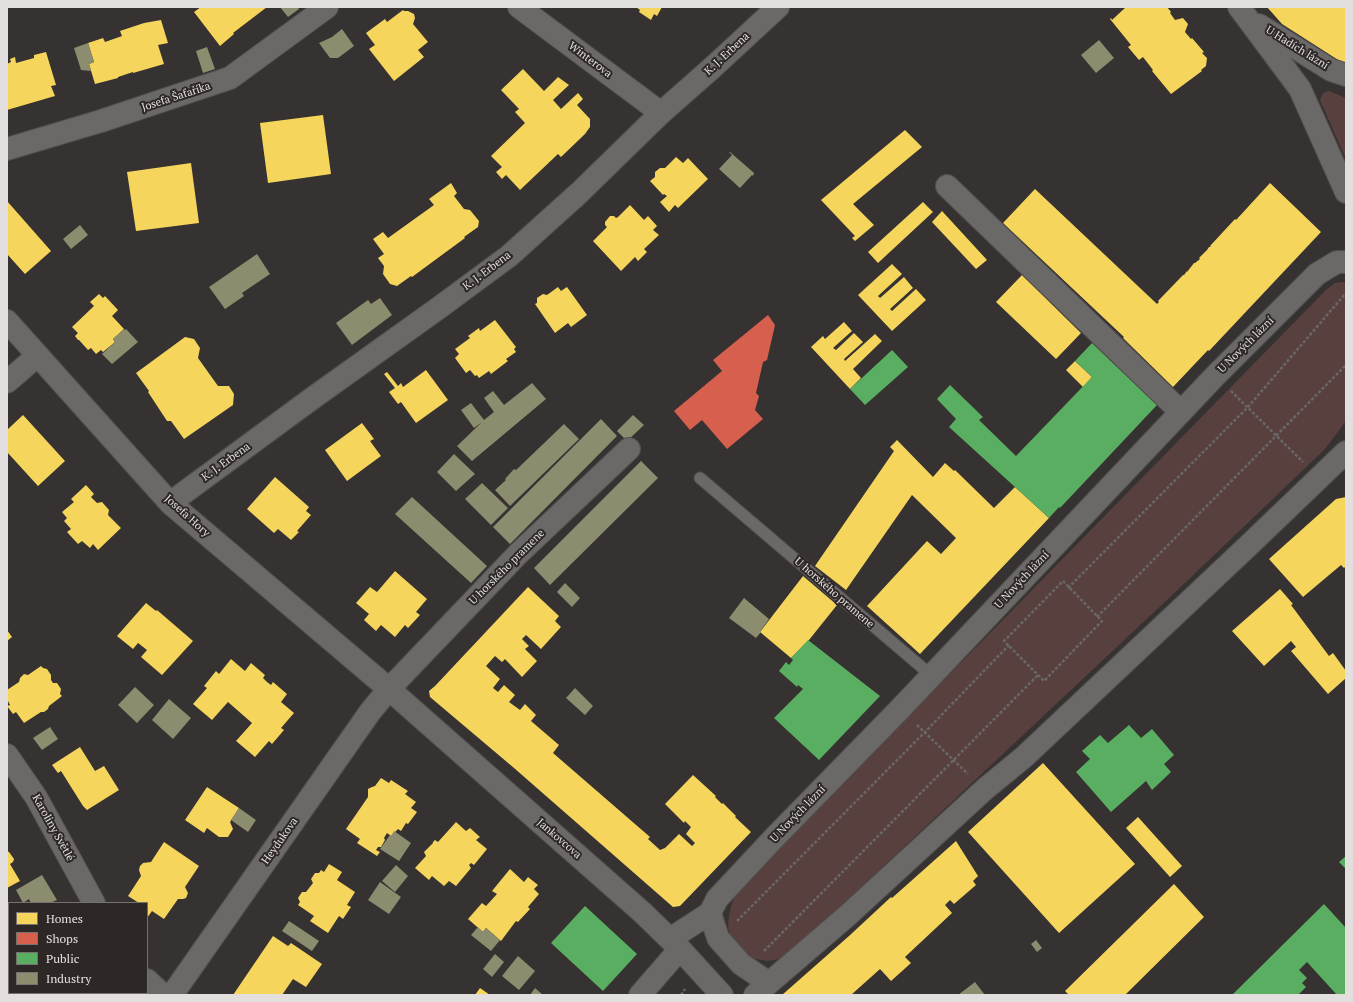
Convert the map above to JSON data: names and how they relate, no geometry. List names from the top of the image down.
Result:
{
  "streets": {
    "street": [
      "U Hadích lázní",
      "K. J. Erbena",
      "Winterova",
      "Josefa Šafaříka",
      "U Nových lázní",
      "Josefa Hory",
      "U horského pramene",
      "Karoliny Světlé",
      "Jankovcova",
      "Heydukova"
    ]
  },
  "crossings": [
    ["K. J. Erbena", "Winterova"],
    ["K. J. Erbena", "Josefa Hory"],
    ["U Nových lázní", "U horského pramene"],
    ["U Nových lázní", "Jankovcova"],
    ["Josefa Hory", "U horského pramene"],
    ["Josefa Hory", "Jankovcova"],
    ["Josefa Hory", "Heydukova"],
    ["U horského pramene", "Jankovcova"],
    ["U horského pramene", "Heydukova"],
    ["Jankovcova", "Heydukova"]
  ],
  "legend": [
    "Homes",
    "Shops",
    "Public",
    "Industry"
  ]
}
